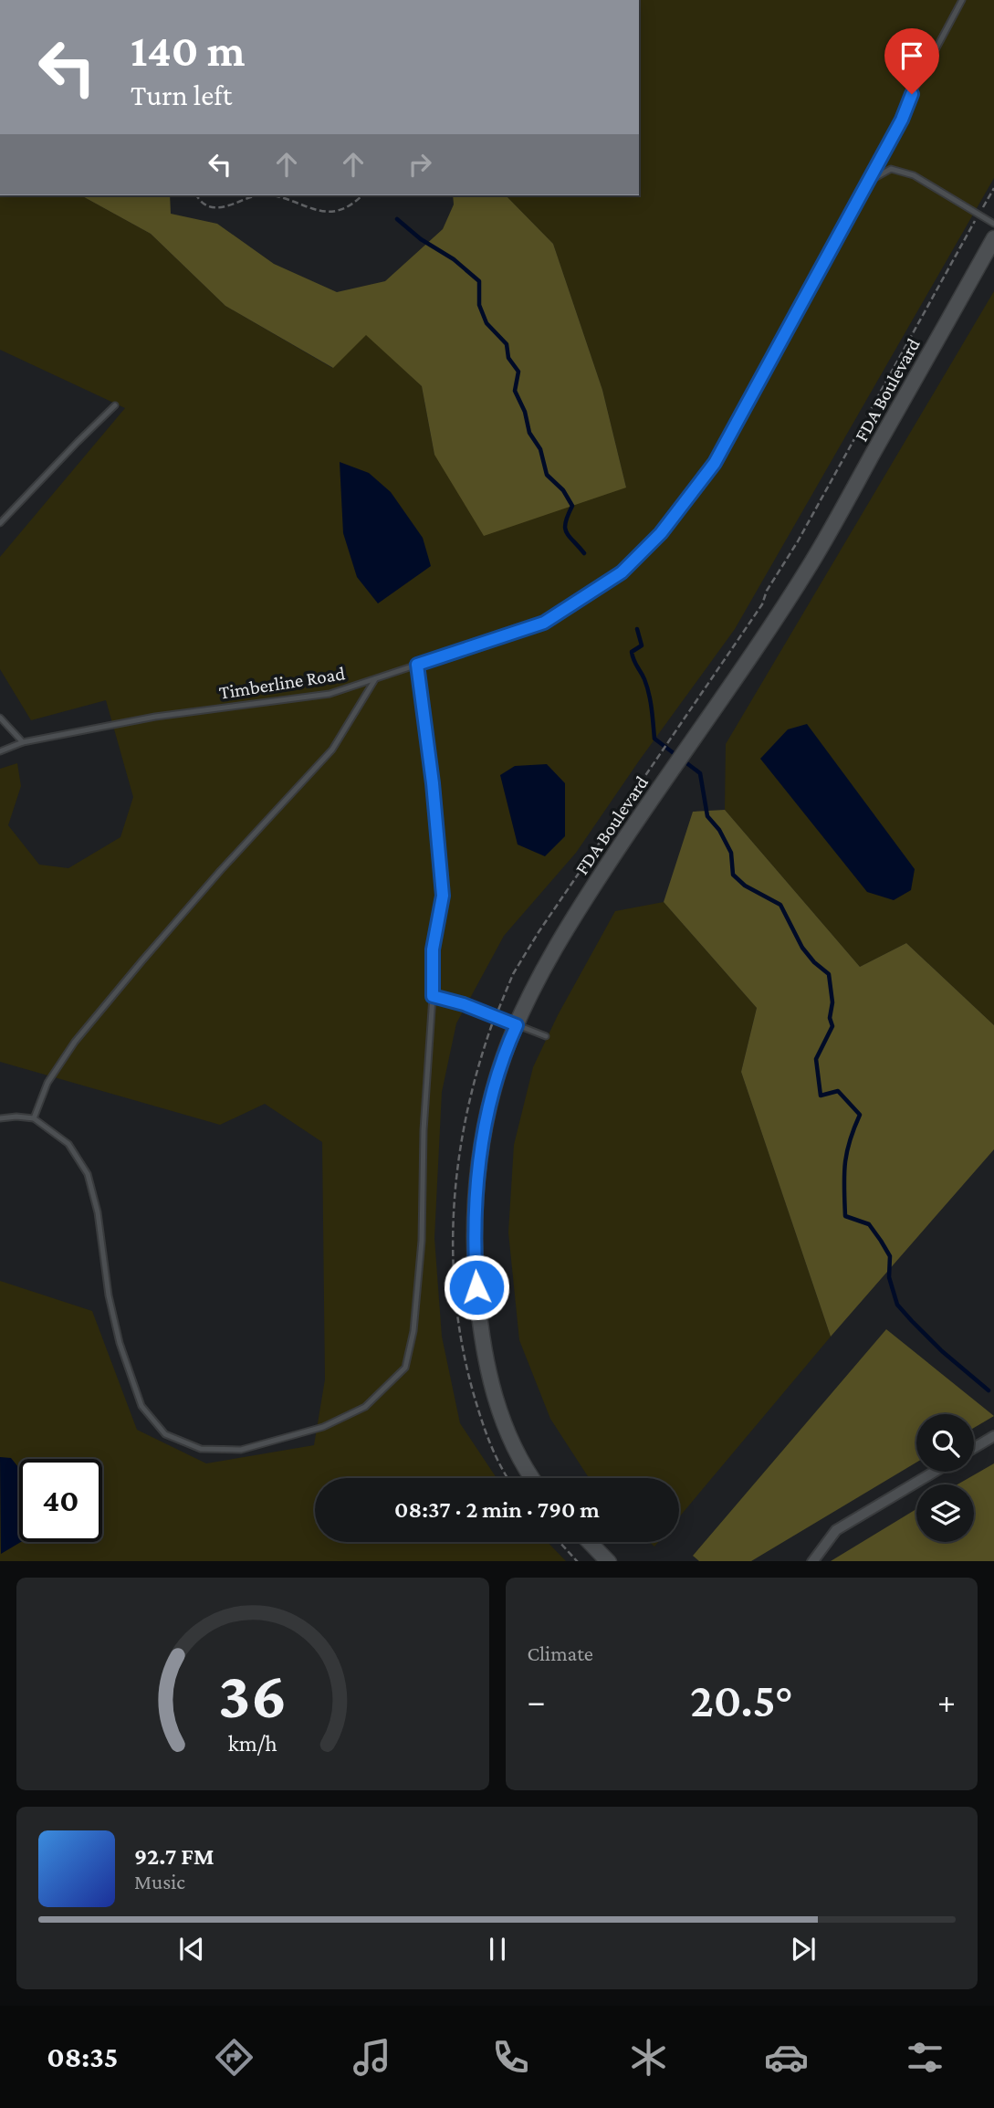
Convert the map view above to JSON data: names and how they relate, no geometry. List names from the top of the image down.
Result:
{
  "streets": {
    "street": ["FDA Boulevard"],
    "lane": ["Timberline Road"]
  },
  "page": {
    "turn": ["140 m", "Turn left"],
    "limit": "40",
    "trip": "08:37 · 2 min · 790 m",
    "tile": "Climate",
    "heat": ["−", "20.5°", "+"],
    "song": ["92.7 FM", "Music"],
    "tabs": "08:35",
    "gauge": ["36", "km/h"]
  }
}
